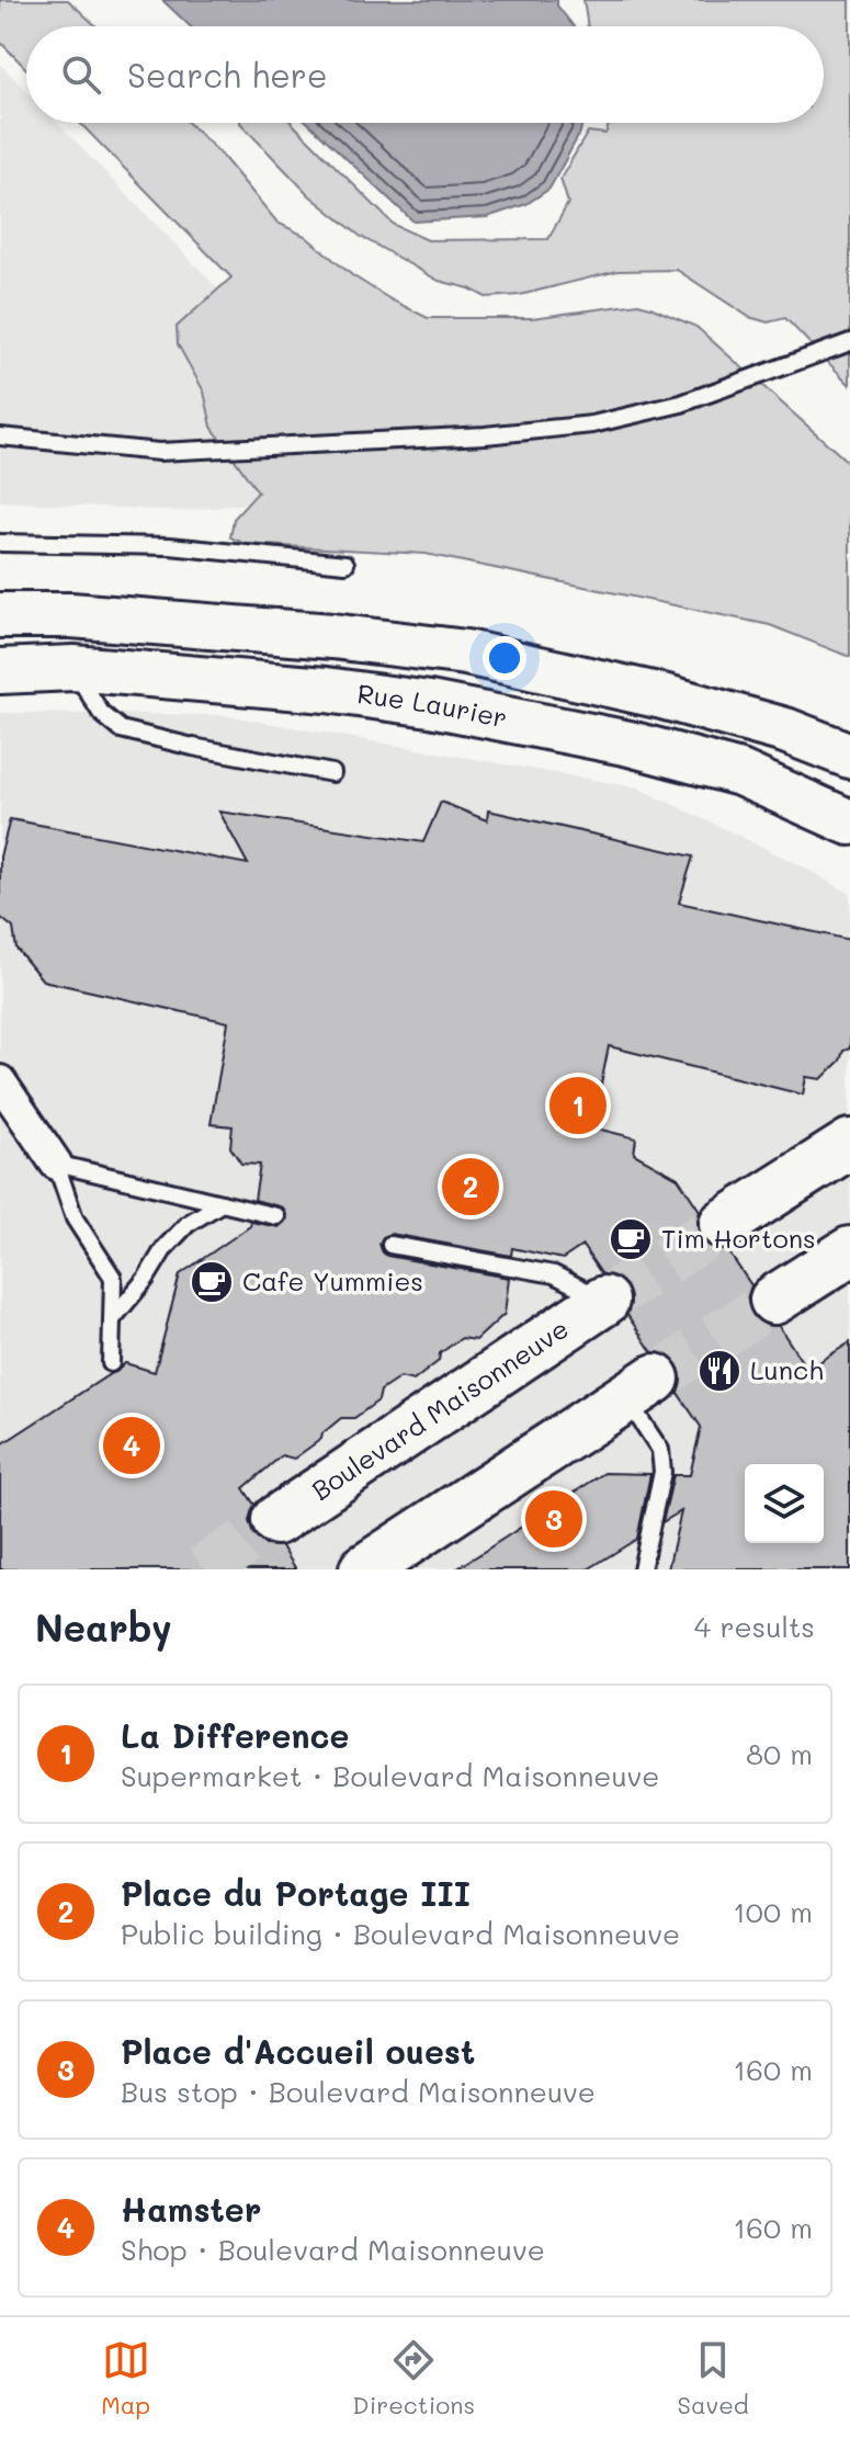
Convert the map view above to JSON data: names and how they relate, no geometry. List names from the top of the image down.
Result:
{
  "streets": {
    "main road": ["Rue Laurier", "Boulevard Maisonneuve"]
  },
  "places": {
    "cafe": ["Tim Hortons", "Cafe Yummies"],
    "restaurant": ["Lunch"]
  },
  "page": {
    "search": "Search here",
    "pins": [
      "1",
      "2",
      "4",
      "3"
    ],
    "heading": ["Nearby", "4 results"],
    "list": [
      {
        "mark": "1",
        "name": "La Difference",
        "note": "Supermarket · Boulevard Maisonneuve",
        "value": "80 m"
      },
      {
        "mark": "2",
        "name": "Place du Portage III",
        "note": "Public building · Boulevard Maisonneuve",
        "value": "100 m"
      },
      {
        "mark": "3",
        "name": "Place d'Accueil ouest",
        "note": "Bus stop · Boulevard Maisonneuve",
        "value": "160 m"
      },
      {
        "mark": "4",
        "name": "Hamster",
        "note": "Shop · Boulevard Maisonneuve",
        "value": "160 m"
      }
    ],
    "nav": ["Map", "Directions", "Saved"]
  }
}
